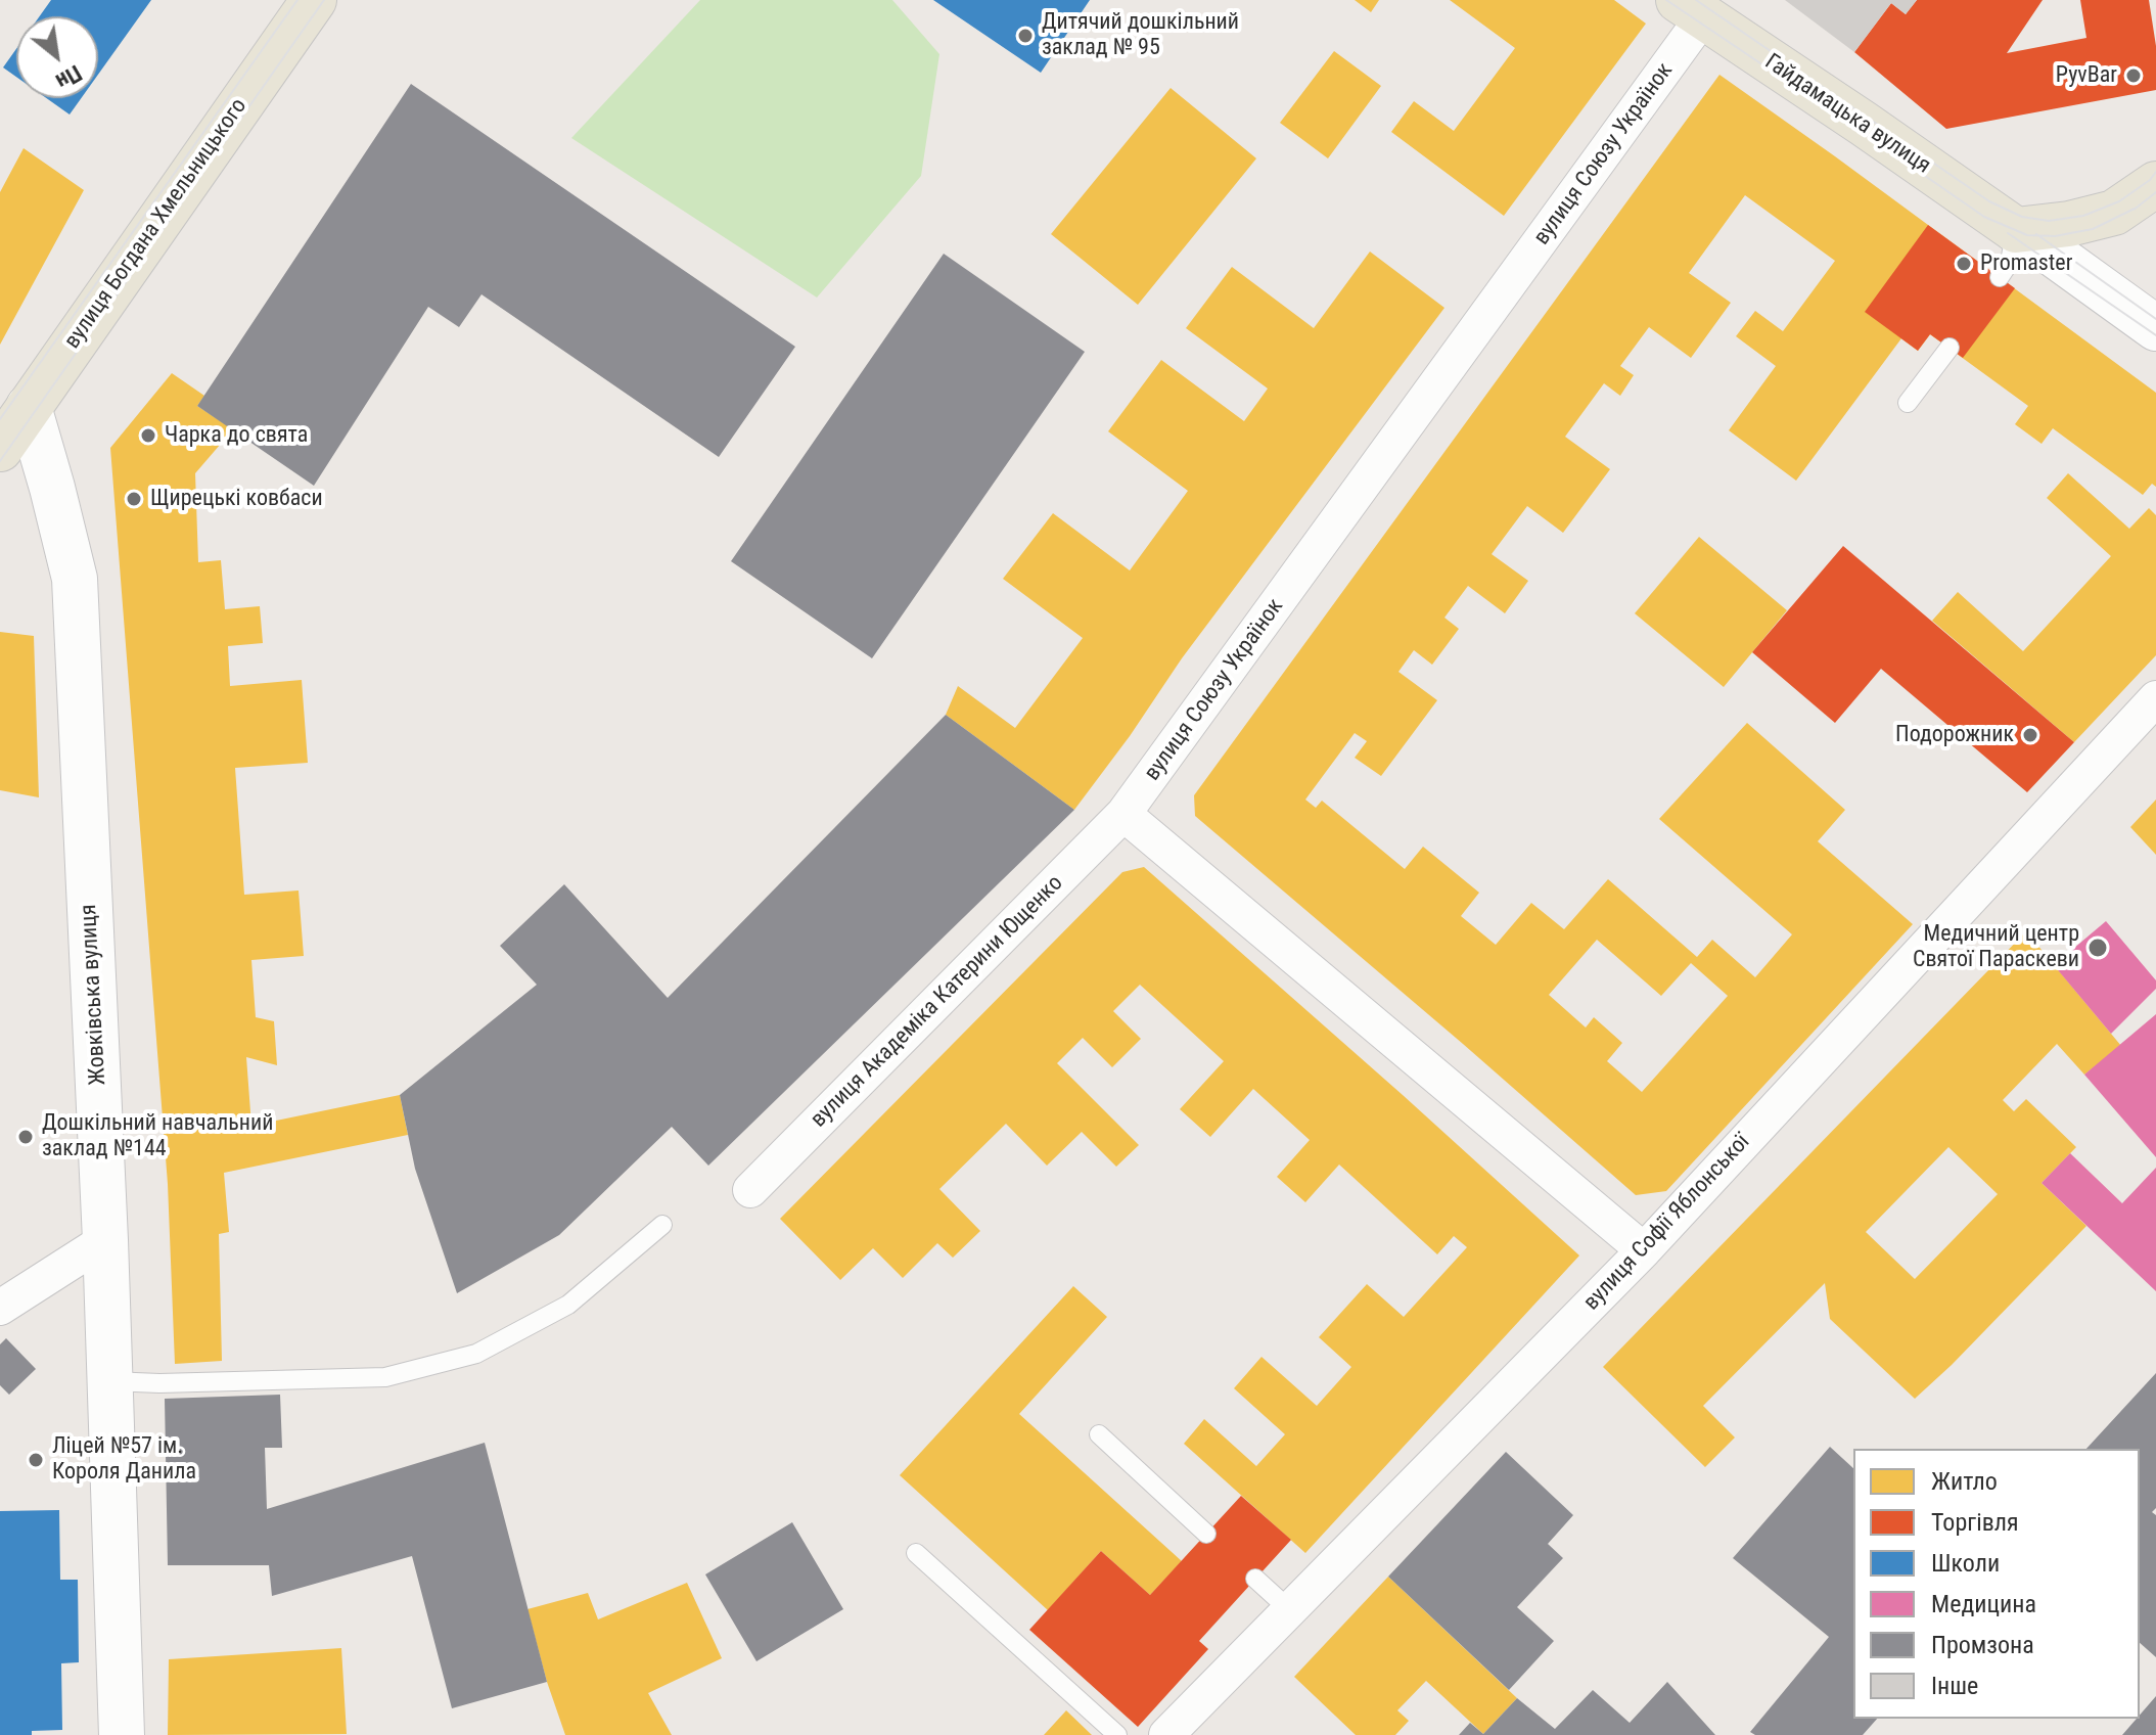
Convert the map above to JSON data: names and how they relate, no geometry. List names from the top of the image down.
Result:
{
  "streets": {
    "main road": ["Гайдамацька вулиця", "вулиця Богдана Хмельницького"],
    "street": [
      "вулиця Союзу Українок",
      "Жовківська вулиця",
      "вулиця Академіка Катерини Ющенко",
      "вулиця Софії Яблонської"
    ]
  },
  "crossings": [
    ["Гайдамацька вулиця", "вулиця Союзу Українок"],
    ["вулиця Союзу Українок", "вулиця Академіка Катерини Ющенко"],
    ["вулиця Богдана Хмельницького", "Жовківська вулиця"]
  ],
  "places": [
    "Дитячий дошкільний заклад № 95",
    "PyvBar",
    "Promaster",
    "Чарка до святa",
    "Щирецькі ковбаси",
    "Подорожник",
    "Медичний центр Святої Параскеви",
    "Дошкільний навчальний заклад №144",
    "Ліцей №57 ім. Короля Данила"
  ],
  "legend": [
    "Житло",
    "Торгівля",
    "Школи",
    "Медицина",
    "Промзона",
    "Інше"
  ],
  "north": "bottom right"
}
